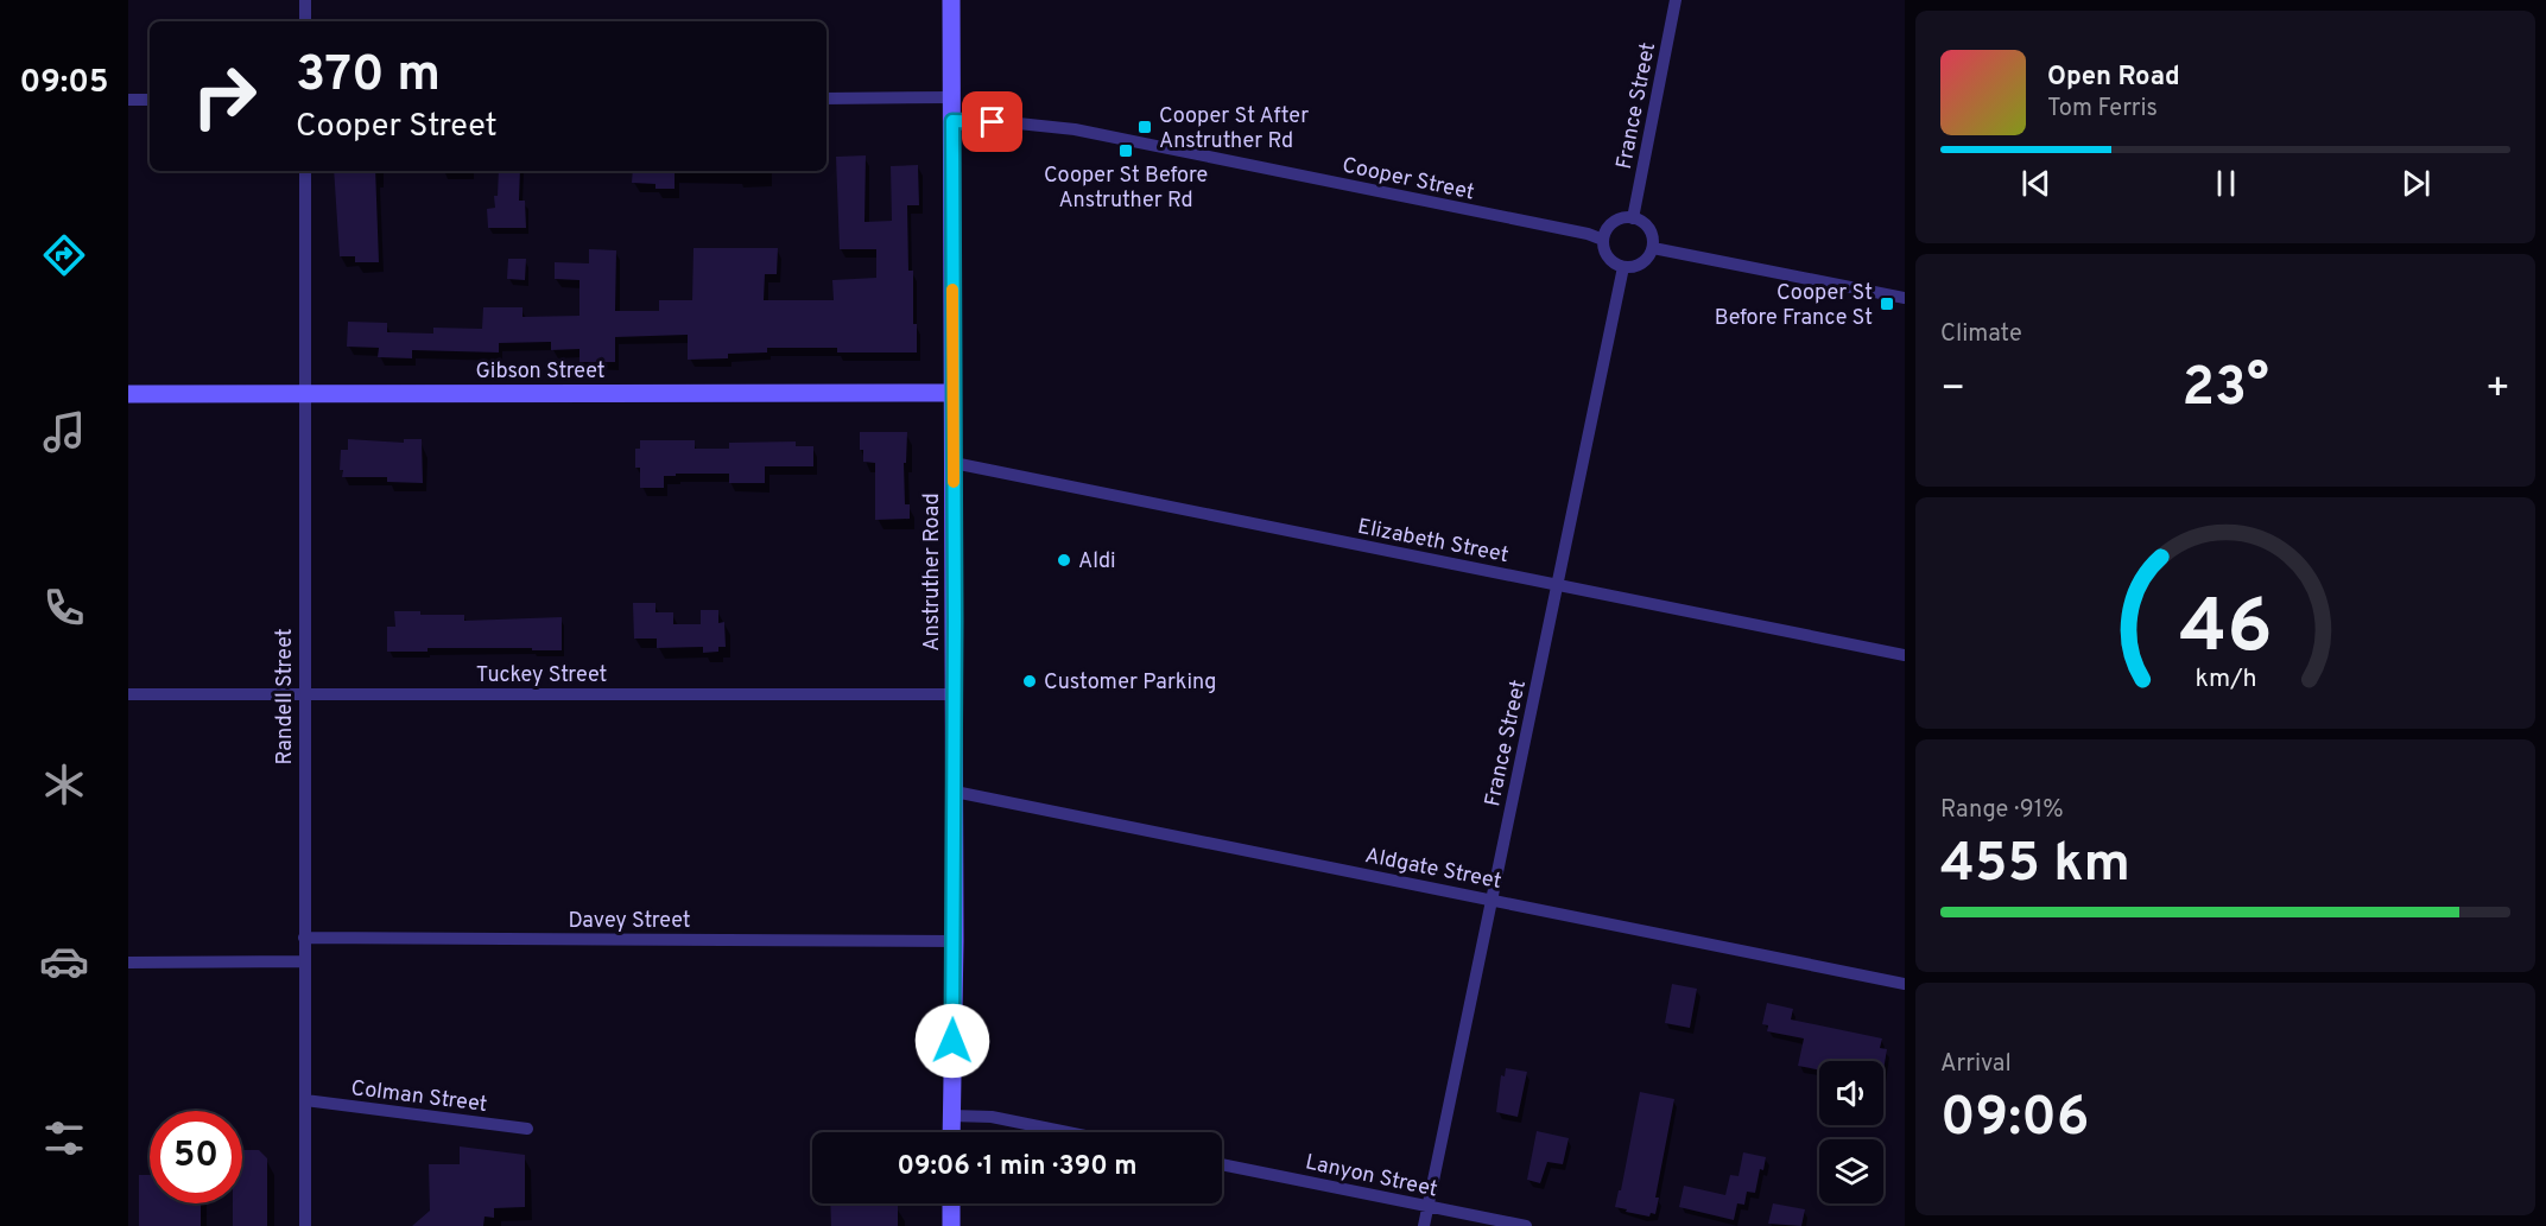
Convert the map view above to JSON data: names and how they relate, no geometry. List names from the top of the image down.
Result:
{
  "streets": {
    "main road": ["Gibson Street", "Anstruther Road"],
    "street": [
      "France Street",
      "Cooper Street",
      "Elizabeth Street",
      "Tuckey Street",
      "Randell Street",
      "Aldgate Street",
      "Davey Street",
      "Colman Street",
      "Lanyon Street"
    ]
  },
  "crossings": [
    ["France Street", "Cooper Street"],
    ["France Street", "Elizabeth Street"],
    ["France Street", "Aldgate Street"],
    ["France Street", "Lanyon Street"],
    ["Cooper Street", "Anstruther Road"],
    ["Gibson Street", "Anstruther Road"],
    ["Gibson Street", "Randell Street"],
    ["Elizabeth Street", "Anstruther Road"],
    ["Anstruther Road", "Tuckey Street"],
    ["Anstruther Road", "Aldgate Street"],
    ["Anstruther Road", "Davey Street"],
    ["Tuckey Street", "Randell Street"],
    ["Randell Street", "Davey Street"],
    ["Randell Street", "Colman Street"]
  ],
  "places": {
    "transit": ["Cooper St After Anstruther Rd", "Cooper St Before Anstruther Rd", "Cooper St Before France St"],
    "other": ["Aldi", "Customer Parking"]
  },
  "page": {
    "tabs": "09:05",
    "turn": ["370 m", "Cooper Street"],
    "song": ["Open Road", "Tom Ferris"],
    "tile": [
      "Climate",
      ["Range · 91%", "455 km"],
      ["Arrival", "09:06"]
    ],
    "heat": ["−", "23°", "+"],
    "limit": "50",
    "trip": "09:06 · 1 min · 390 m",
    "gauge": ["46", "km/h"]
  }
}
